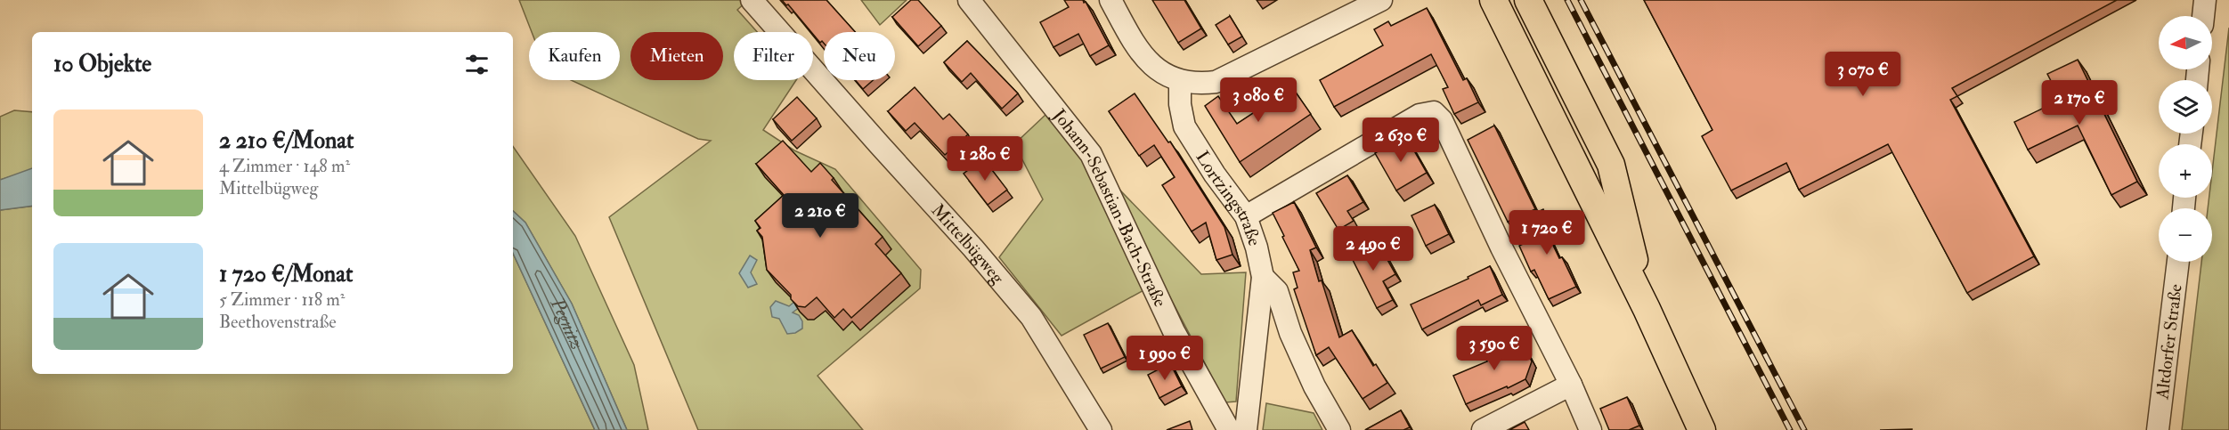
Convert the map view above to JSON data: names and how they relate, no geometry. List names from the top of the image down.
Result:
{
  "streets": {
    "street": [
      "Lortzingstraße",
      "Johann-Sebastian-Bach-Straße",
      "Mittelbügweg",
      "Altdorfer Straße"
    ]
  },
  "water": ["Pegnitz"],
  "north": "left",
  "page": {
    "map_buttons": ["+", "−"],
    "chip": [
      "Kaufen",
      "Mieten",
      "Filter",
      "Neu"
    ],
    "heading": "10 Objekte",
    "price": [
      "3 070 €",
      "3 080 €",
      "2 170 €",
      "2 630 €",
      "1 280 €",
      "2 210 €",
      "1 720 €",
      "2 490 €",
      "3 590 €",
      "1 990 €"
    ],
    "list": [
      {
        "name": "2 210 €/Monat",
        "note": "4 Zimmer · 148 m² · Mittelbügweg"
      },
      {
        "name": "1 720 €/Monat",
        "note": "5 Zimmer · 118 m² · Beethovenstraße"
      }
    ]
  }
}
